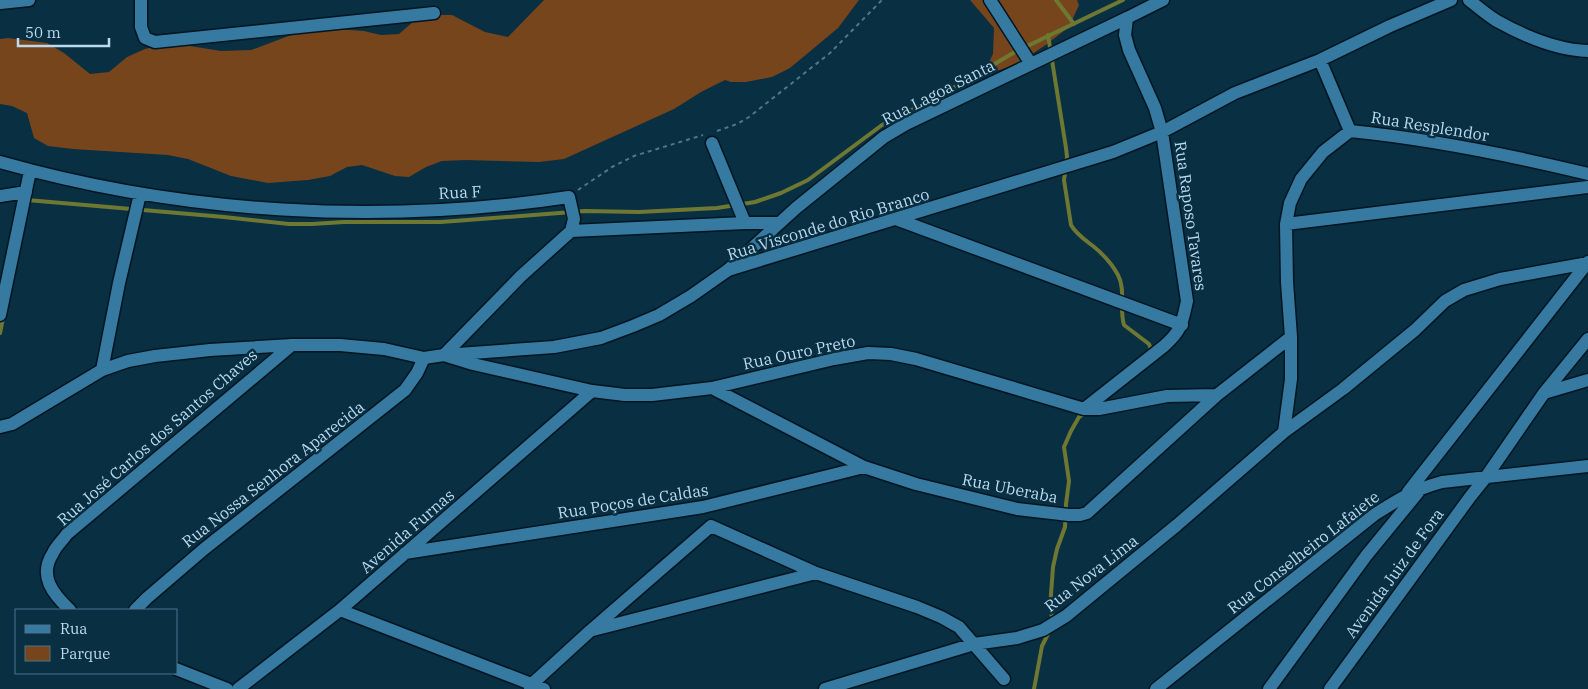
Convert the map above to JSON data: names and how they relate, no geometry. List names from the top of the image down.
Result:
{
  "streets": {
    "street": [
      "Rua Lagoa Santa",
      "Rua Resplendor",
      "Rua F",
      "Rua Raposo Tavares",
      "Rua Visconde do Rio Branco",
      "Rua Ouro Preto",
      "Rua José Carlos dos Santos Chaves",
      "Rua Nossa Senhora Aparecida",
      "Rua Uberaba",
      "Rua Poços de Caldas",
      "Avenida Furnas",
      "Rua Conselheiro Lafaiete",
      "Rua Nova Lima",
      "Avenida Juiz de Fora"
    ]
  },
  "crossings": [
    ["Rua Lagoa Santa", "Rua Raposo Tavares"],
    ["Rua Lagoa Santa", "Rua Visconde do Rio Branco"],
    ["Rua Resplendor", "Rua Uberaba"],
    ["Rua Resplendor", "Rua Nova Lima"],
    ["Rua Raposo Tavares", "Rua Visconde do Rio Branco"],
    ["Rua Raposo Tavares", "Rua Ouro Preto"],
    ["Rua Visconde do Rio Branco", "Rua Ouro Preto"],
    ["Rua Visconde do Rio Branco", "Rua José Carlos dos Santos Chaves"],
    ["Rua Visconde do Rio Branco", "Rua Nossa Senhora Aparecida"],
    ["Rua Ouro Preto", "Rua Uberaba"],
    ["Rua Ouro Preto", "Avenida Furnas"],
    ["Rua Uberaba", "Rua Poços de Caldas"],
    ["Rua Poços de Caldas", "Avenida Furnas"],
    ["Rua Conselheiro Lafaiete", "Avenida Juiz de Fora"]
  ],
  "legend": ["Rua", "Parque"],
  "scale_bar": "50 m"
}
